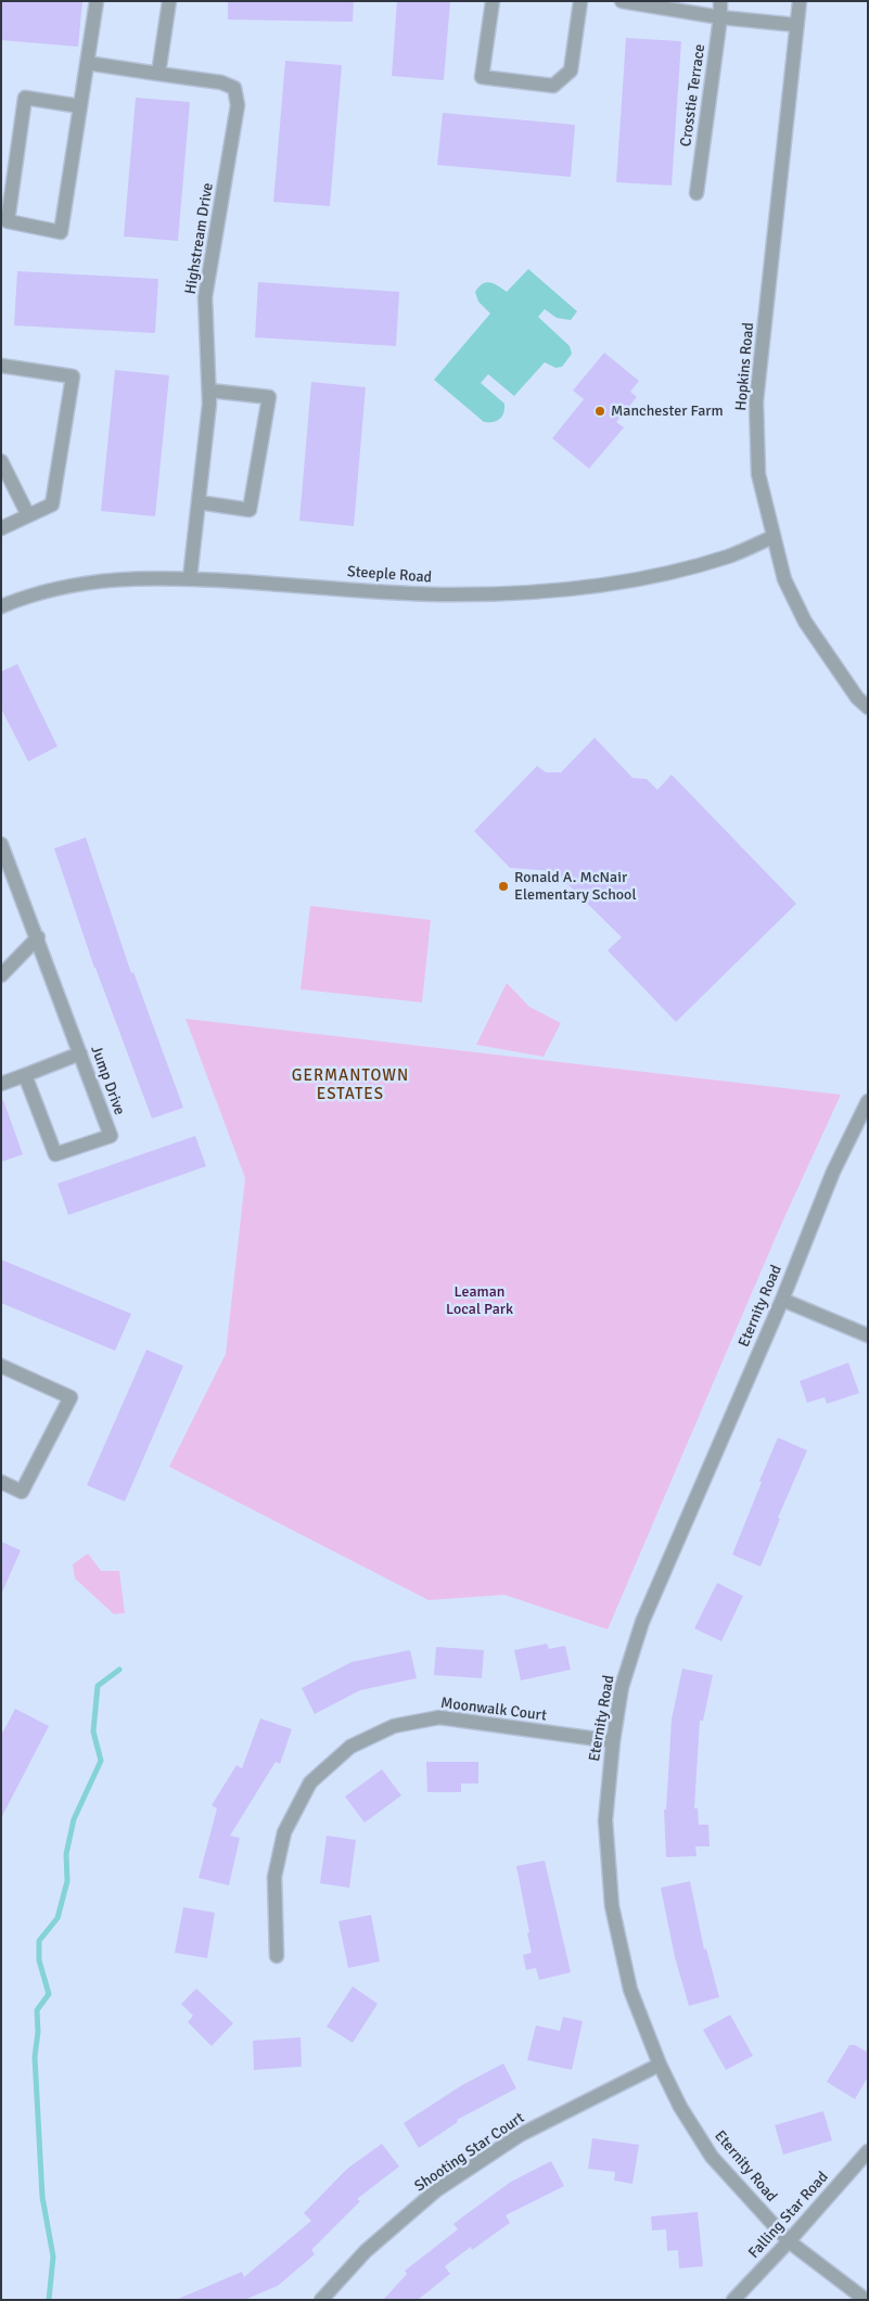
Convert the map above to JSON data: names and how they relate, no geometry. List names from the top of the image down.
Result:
{
  "streets": {
    "street": [
      "Crosstie Terrace",
      "Highstream Drive",
      "Hopkins Road",
      "Steeple Road",
      "Jump Drive",
      "Eternity Road",
      "Moonwalk Court",
      "Shooting Star Court",
      "Falling Star Road"
    ]
  },
  "crossings": [
    ["Highstream Drive", "Steeple Road"],
    ["Hopkins Road", "Steeple Road"],
    ["Eternity Road", "Moonwalk Court"],
    ["Eternity Road", "Shooting Star Court"],
    ["Eternity Road", "Falling Star Road"]
  ],
  "districts": ["GERMANTOWN ESTATES"],
  "parks": ["Leaman Local Park"],
  "places": ["Manchester Farm", "Ronald A. McNair Elementary School"]
}
